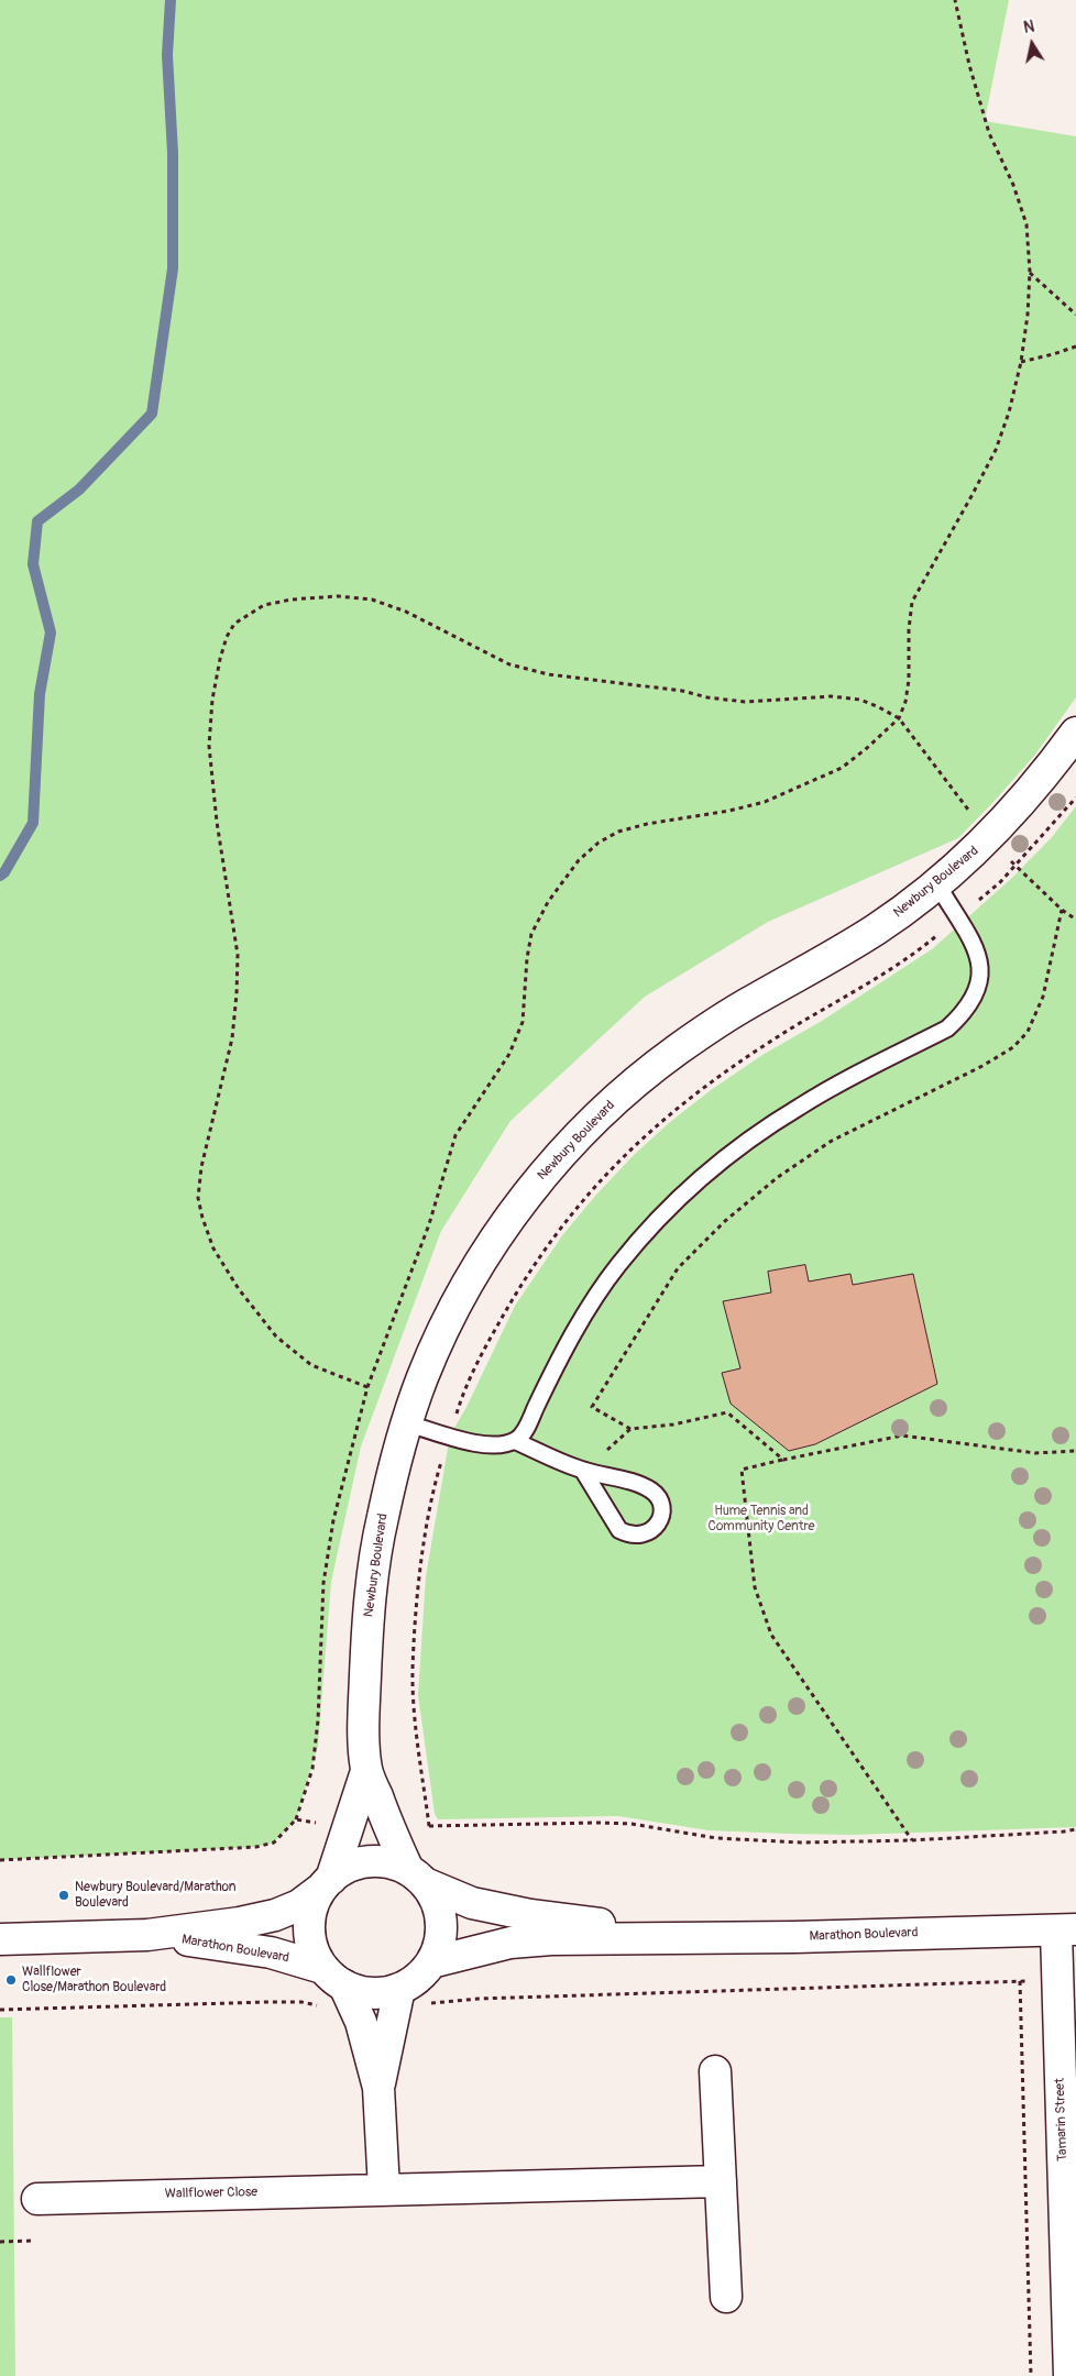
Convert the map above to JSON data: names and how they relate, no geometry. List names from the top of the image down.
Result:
{
  "streets": {
    "street": [
      "Newbury Boulevard",
      "Marathon Boulevard",
      "Tamarin Street",
      "Wallflower Close"
    ]
  },
  "crossings": [
    ["Newbury Boulevard", "Marathon Boulevard"],
    ["Marathon Boulevard", "Tamarin Street"]
  ],
  "parks": ["Hume Tennis and Community Centre"],
  "places": ["Newbury Boulevard/Marathon Boulevard", "Wallflower Close/Marathon Boulevard"],
  "north": "top"
}
